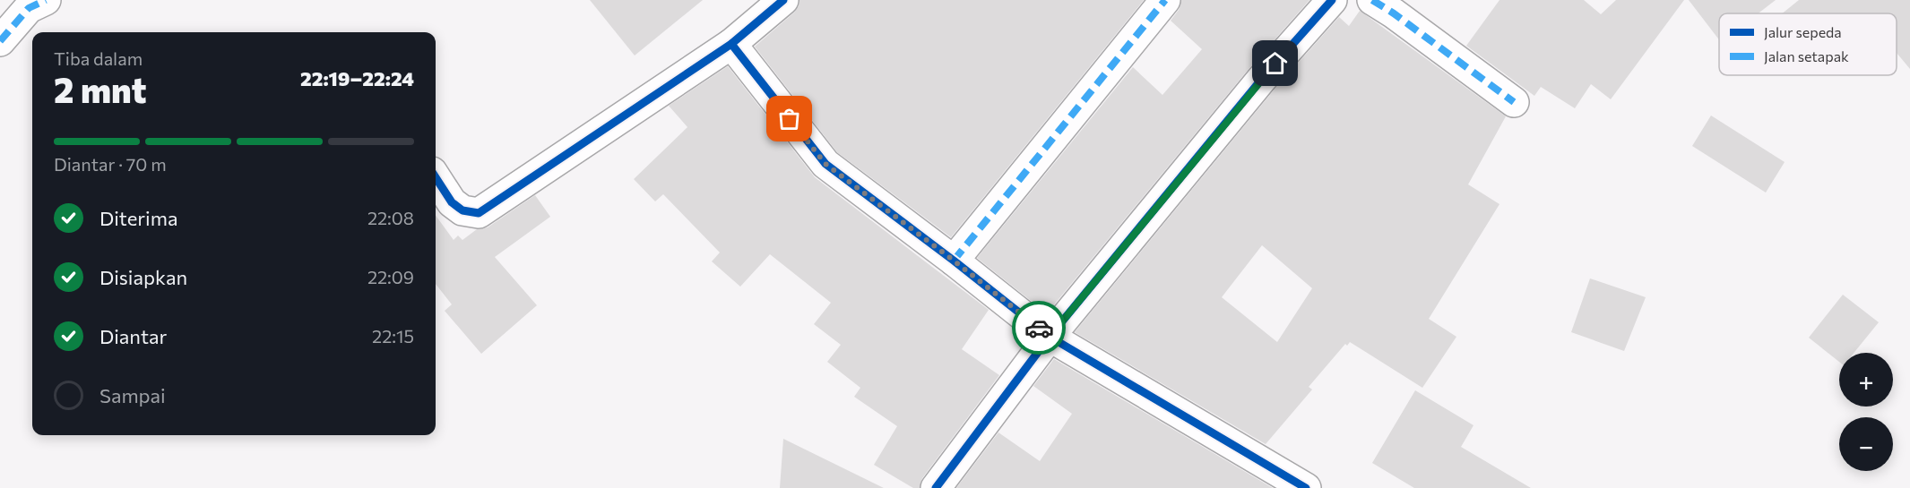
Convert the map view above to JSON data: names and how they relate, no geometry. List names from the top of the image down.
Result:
{
  "legend": ["Jalur sepeda", "Jalan setapak"],
  "page": {
    "heading": ["2 mnt", "Tiba dalam", "22:19–22:24"],
    "bar": "Diantar · 70 m",
    "list": [
      ["Diterima", "22:08"],
      ["Disiapkan", "22:09"],
      ["Diantar", "22:15"],
      "Sampai"
    ],
    "map_buttons": ["+", "−"]
  }
}
